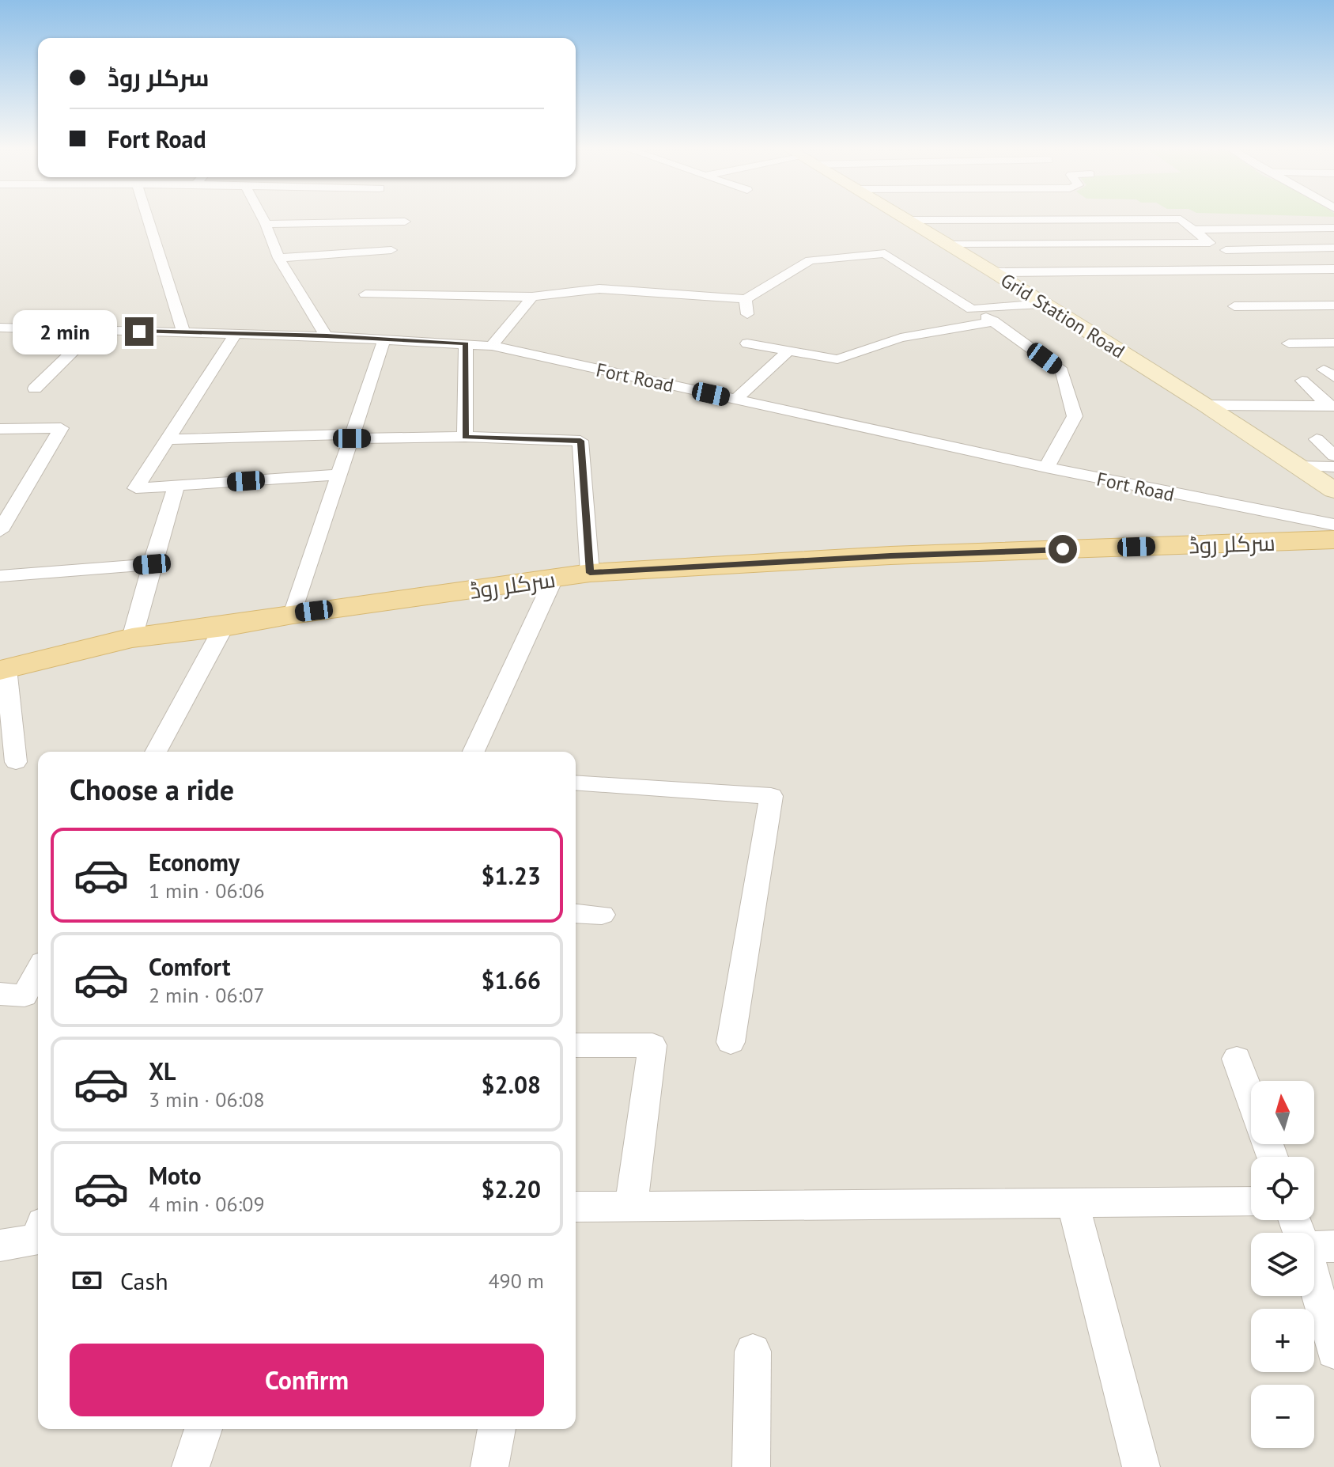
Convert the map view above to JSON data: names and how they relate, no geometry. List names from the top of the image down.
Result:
{
  "streets": {
    "main road": ["Grid Station Road", "سرکلر روڈ"],
    "street": ["Fort Road"]
  },
  "north": "top",
  "page": {
    "banner": ["سرکلر روڈ", "Fort Road"],
    "bubble": "2 min",
    "heading": "Choose a ride",
    "list": [
      {
        "name": "Economy",
        "note": "1 min · 06:06",
        "value": "$1.23"
      },
      {
        "name": "Comfort",
        "note": "2 min · 06:07",
        "value": "$1.66"
      },
      {
        "name": "XL",
        "note": "3 min · 06:08",
        "value": "$2.08"
      },
      {
        "name": "Moto",
        "note": "4 min · 06:09",
        "value": "$2.20"
      }
    ],
    "map_buttons": ["+", "−"],
    "pay": ["Cash", "490 m"],
    "buttons": "Confirm"
  }
}
